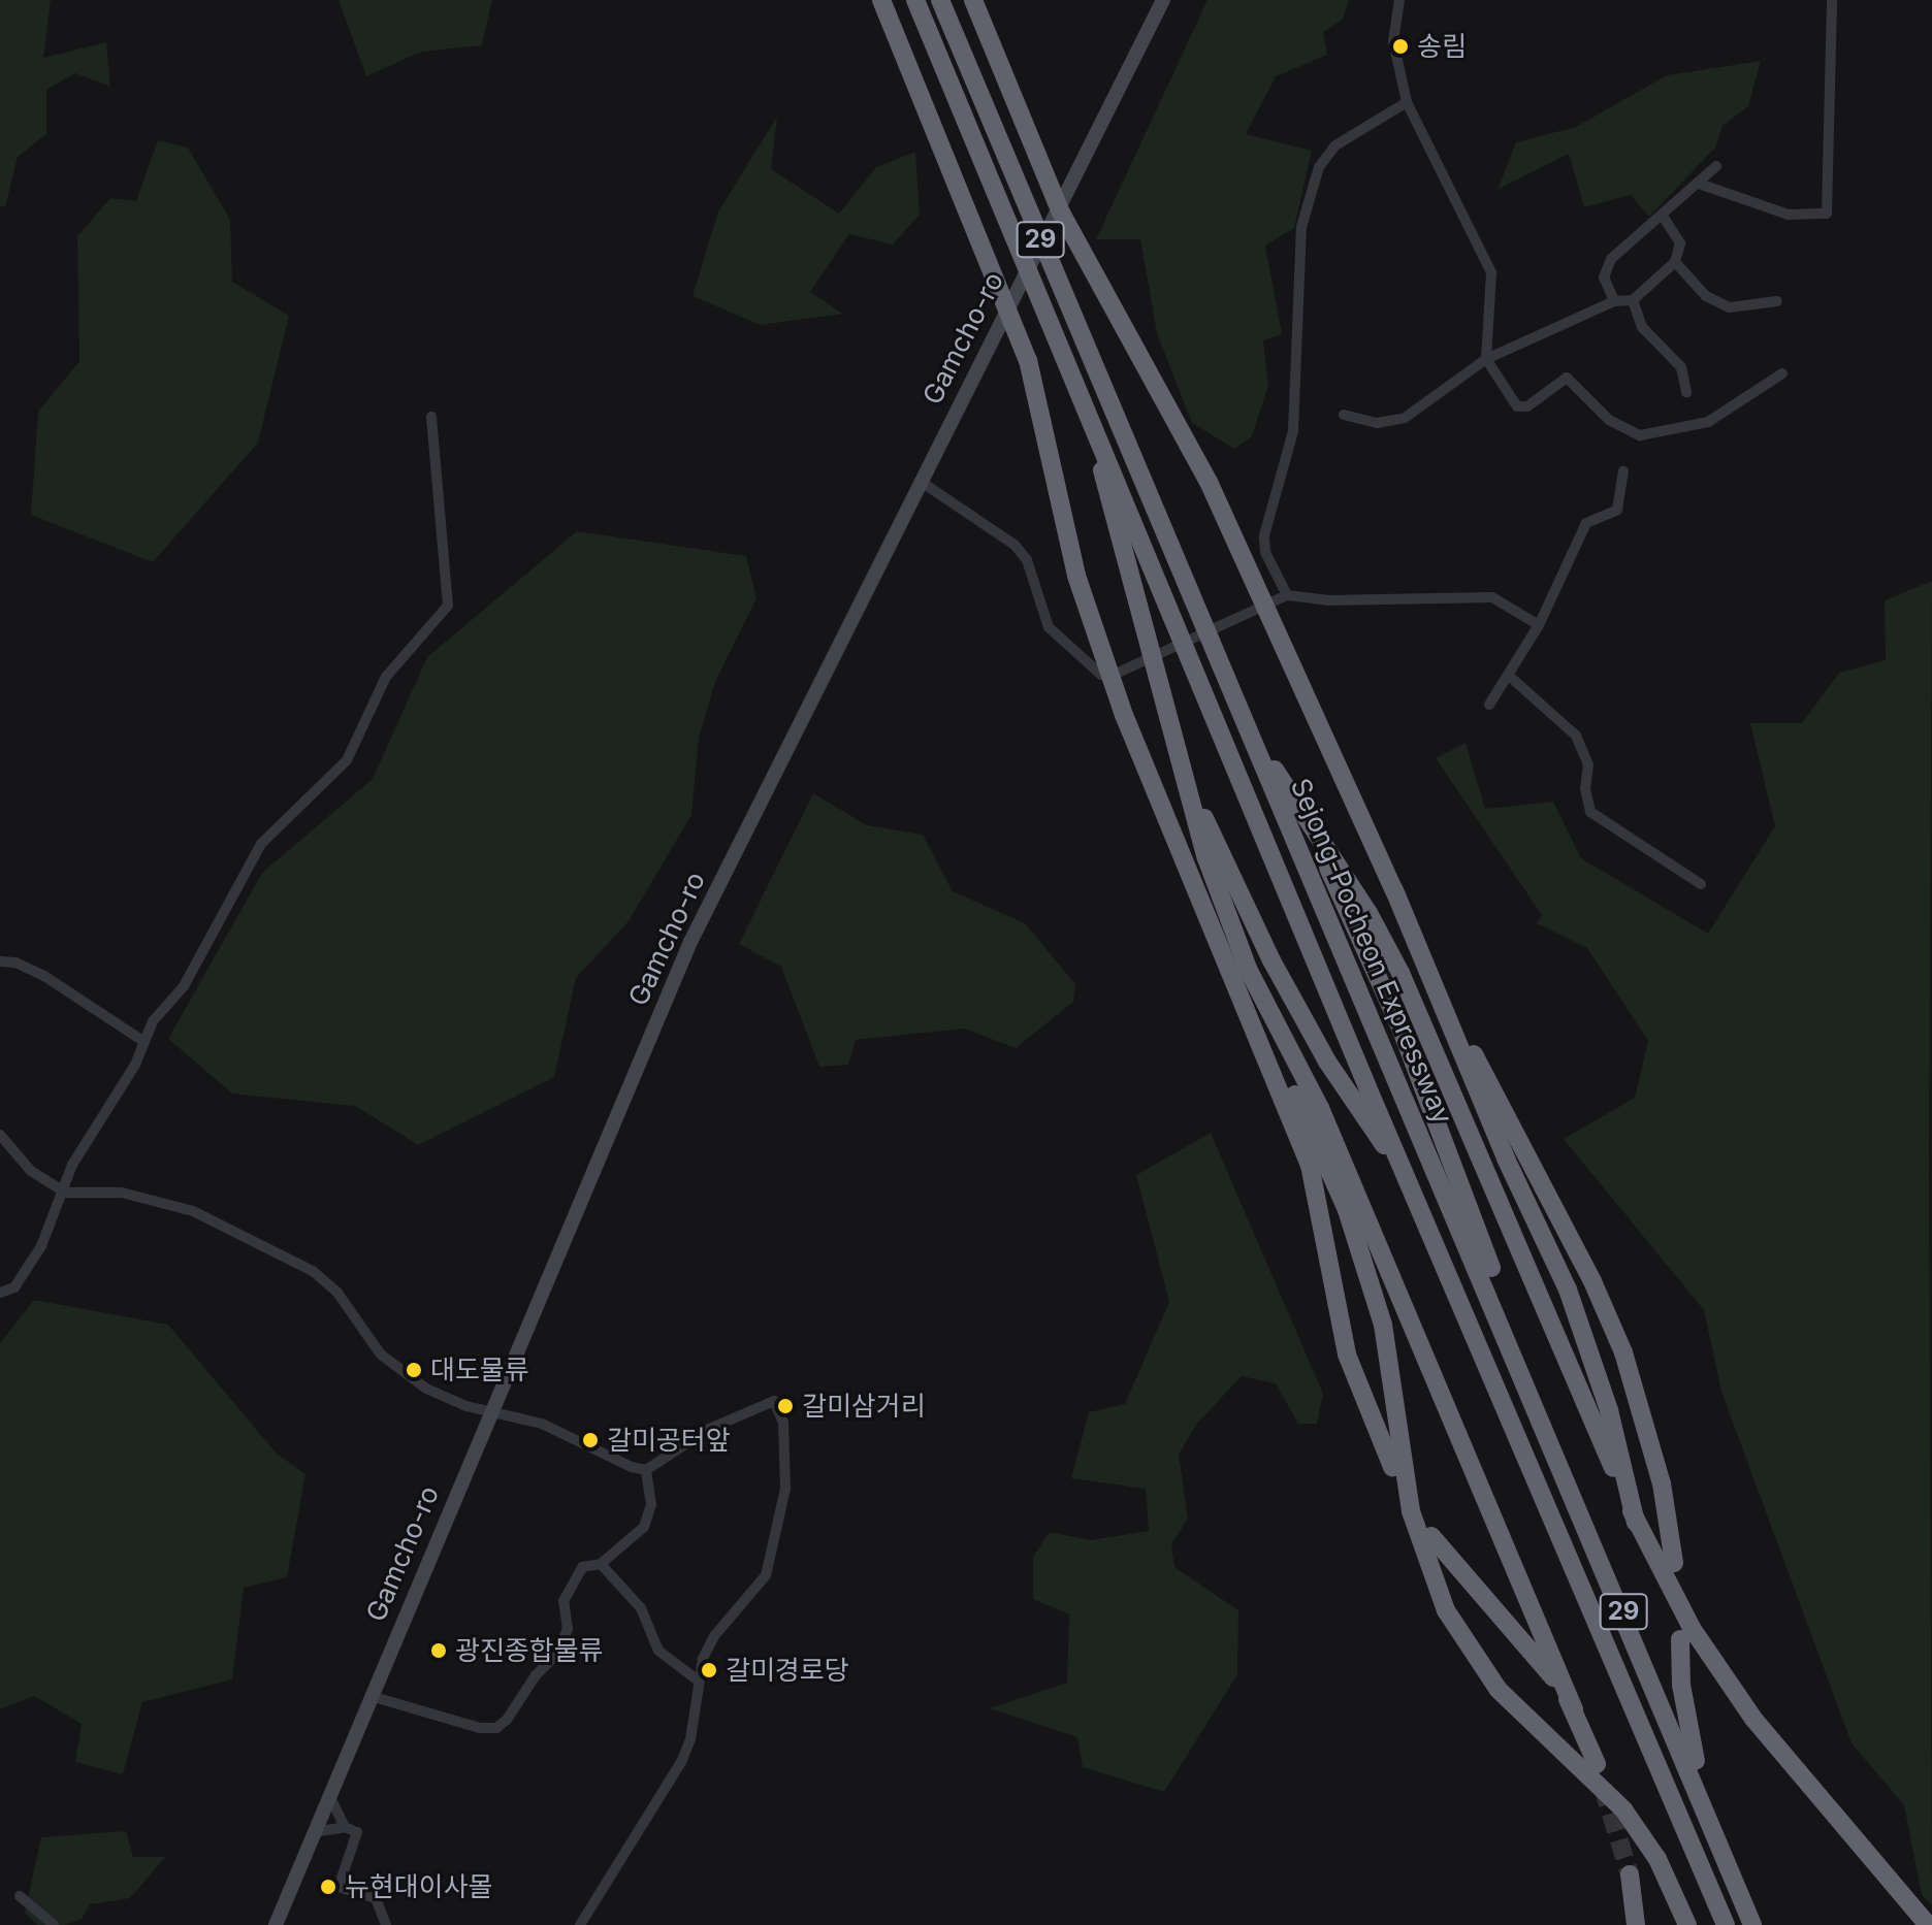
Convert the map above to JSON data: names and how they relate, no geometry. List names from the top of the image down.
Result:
{
  "streets": {
    "highway": ["29", "Sejong-Pocheon Expressway"],
    "main road": ["Gamcho-ro"]
  },
  "places": [
    "송림",
    "대도물류",
    "갈미삼거리",
    "갈미공터앞",
    "광진종합물류",
    "갈미경로당",
    "뉴현대이사몰"
  ]
}
